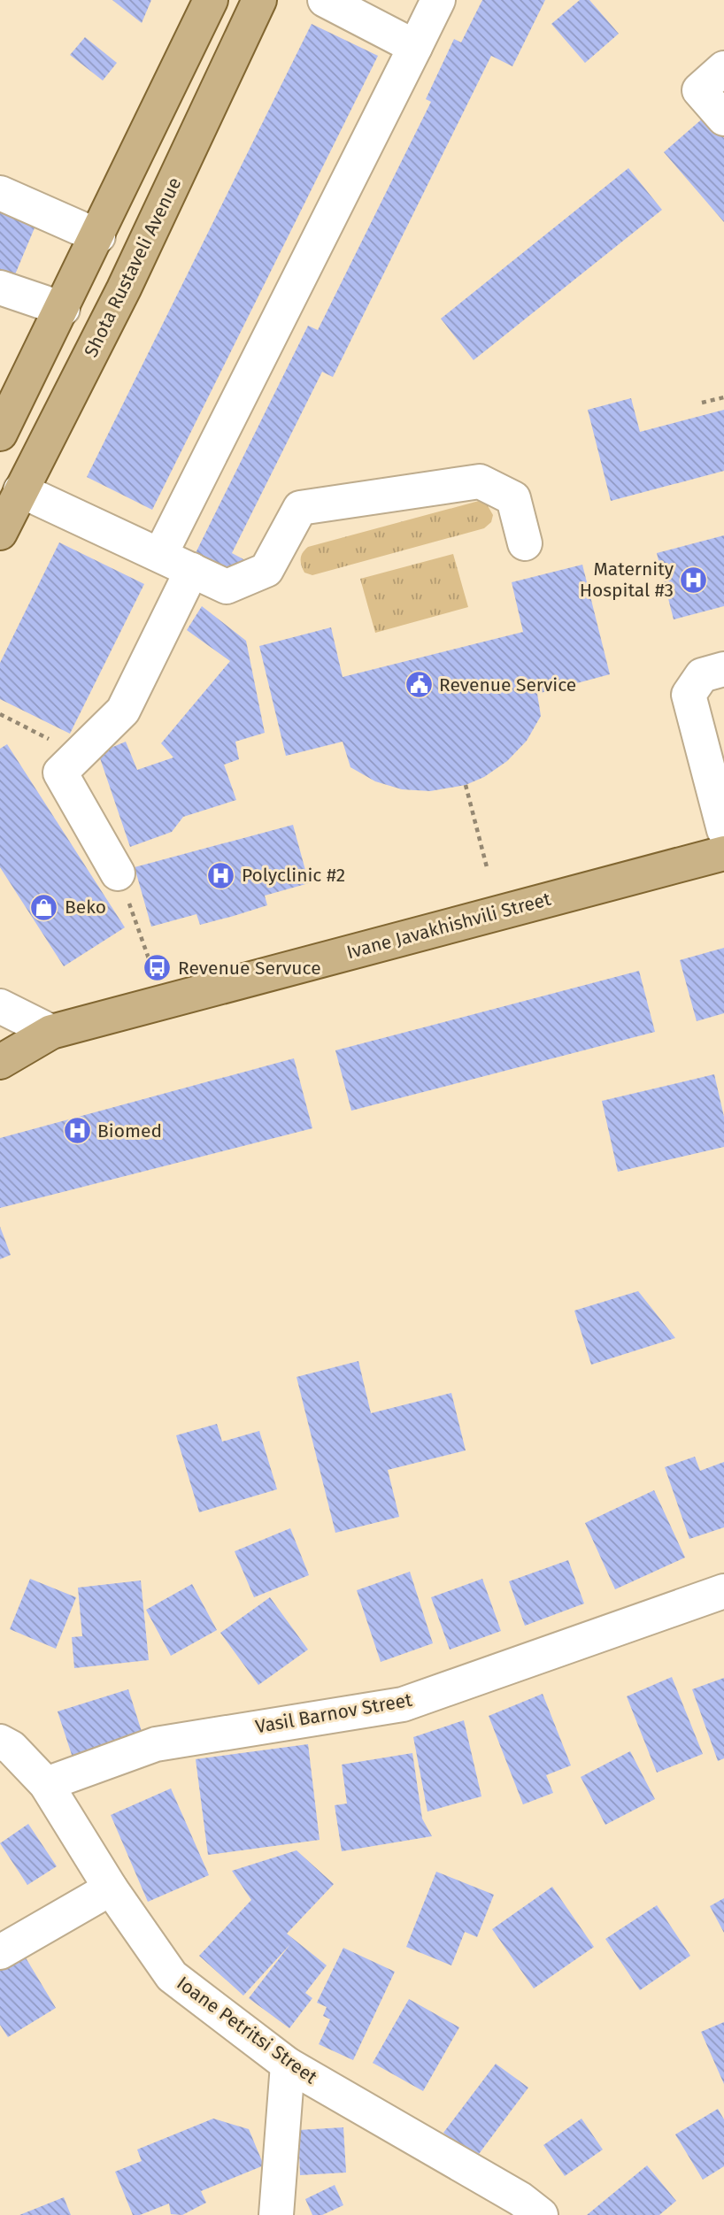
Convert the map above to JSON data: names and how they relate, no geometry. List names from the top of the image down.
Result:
{
  "streets": {
    "main road": ["Shota Rustaveli Avenue", "Ivane Javakhishvili Street"],
    "street": ["Vasil Barnov Street", "Ioane Petritsi Street"]
  },
  "crossings": [
    ["Vasil Barnov Street", "Ioane Petritsi Street"]
  ],
  "places": {
    "hospital": ["Maternity Hospital #3", "Polyclinic #2", "Biomed"],
    "public building": ["Revenue Service"],
    "shop": ["Beko"],
    "bus stop": ["Revenue Servuce"]
  }
}
